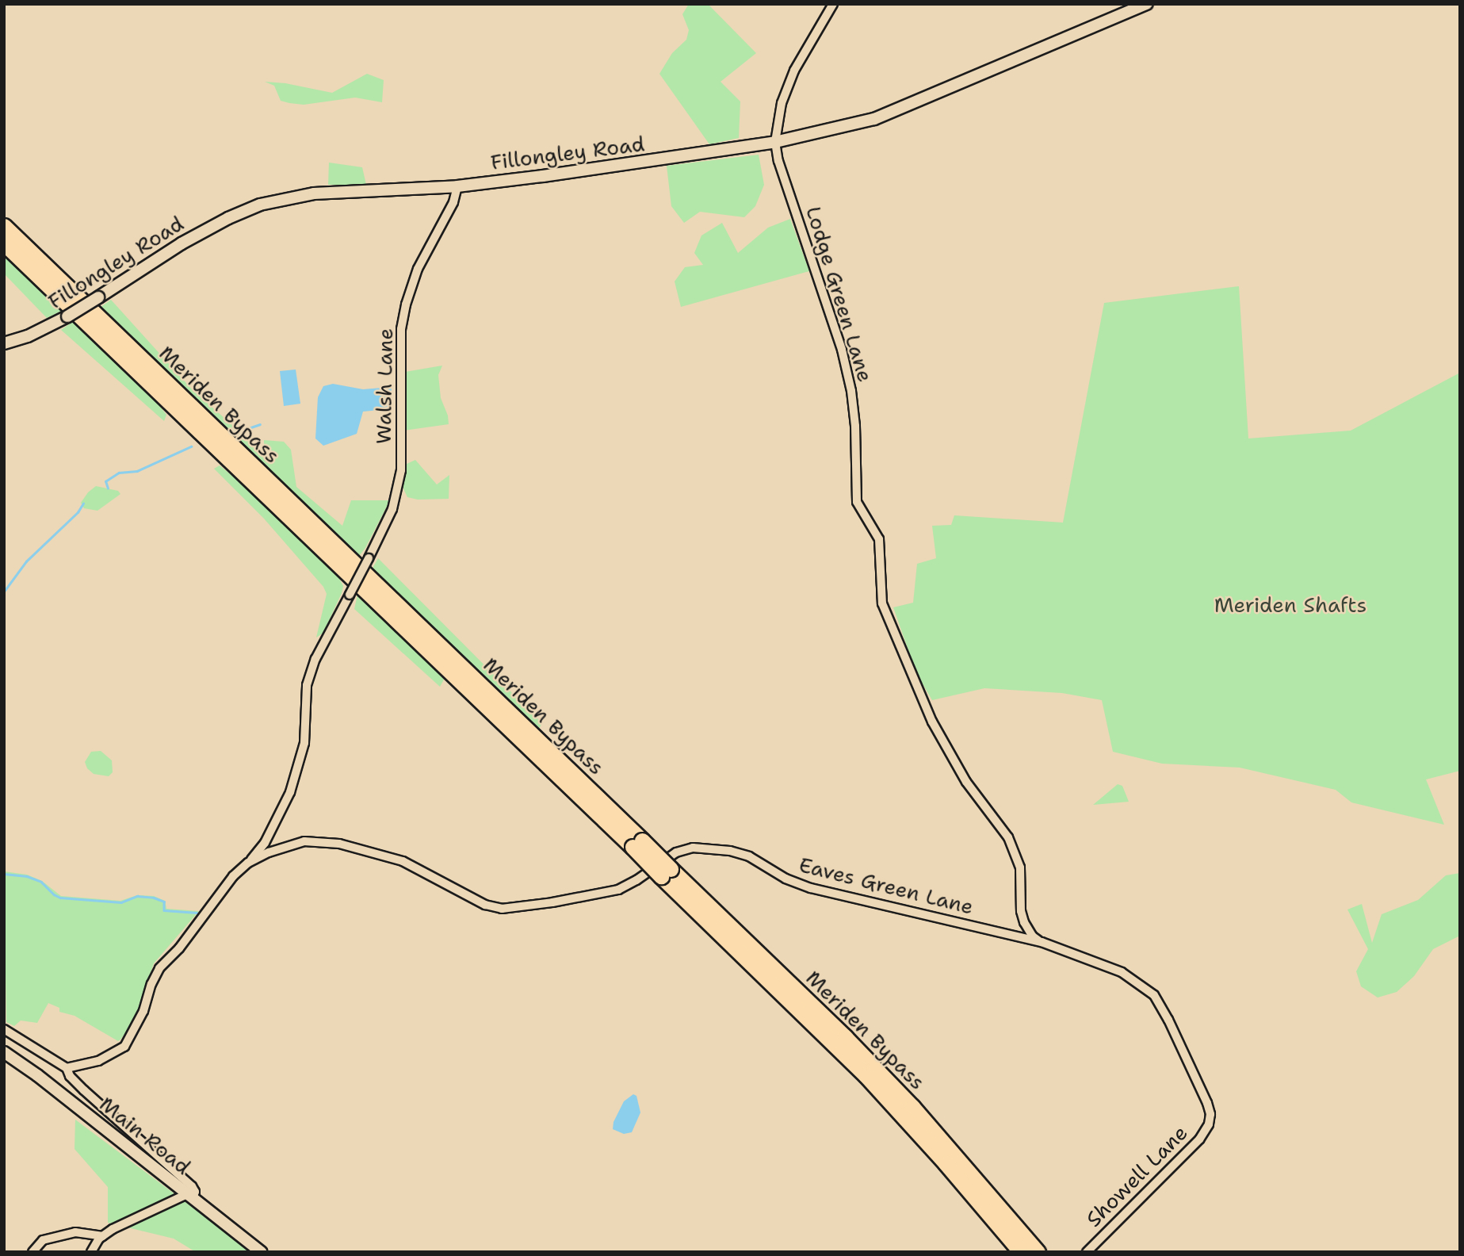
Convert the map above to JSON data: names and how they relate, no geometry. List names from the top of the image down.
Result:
{
  "streets": {
    "highway": ["Meriden Bypass"],
    "main road": ["Fillongley Road", "Main Road"],
    "street": [
      "Lodge Green Lane",
      "Walsh Lane",
      "Eaves Green Lane",
      "Showell Lane"
    ]
  },
  "crossings": [
    ["Fillongley Road", "Lodge Green Lane"],
    ["Fillongley Road", "Walsh Lane"],
    ["Eaves Green Lane", "Showell Lane"]
  ],
  "parks": ["Meriden Shafts"]
}
